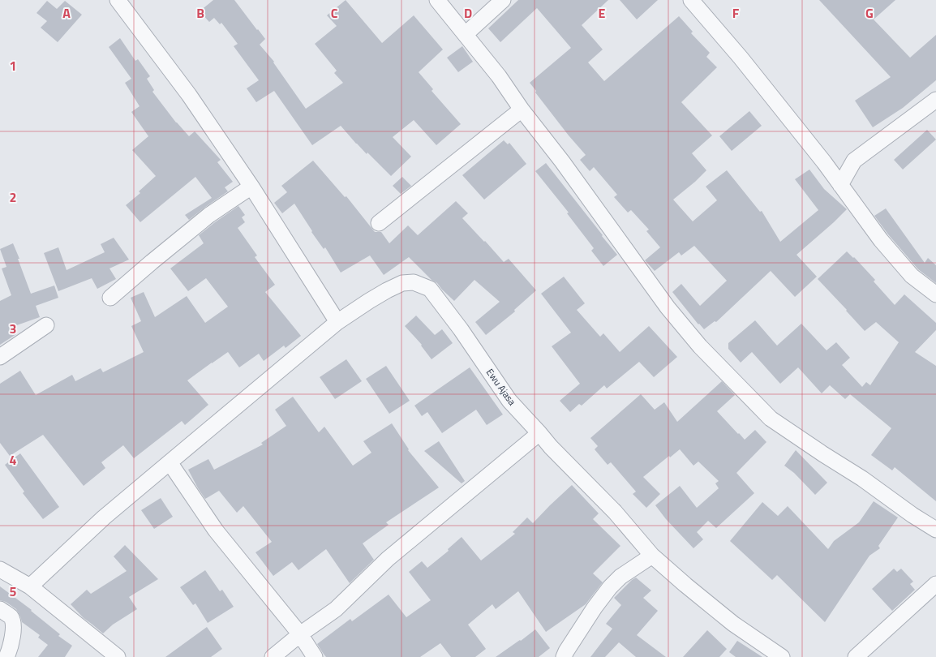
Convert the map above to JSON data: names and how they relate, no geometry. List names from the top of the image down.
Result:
{
  "streets": {
    "street": ["Ewu Ajasa"]
  },
  "grid": {
    "columns": [
      "A",
      "B",
      "C",
      "D",
      "E",
      "F",
      "G"
    ],
    "rows": [
      "1",
      "2",
      "3",
      "4",
      "5"
    ]
  }
}
